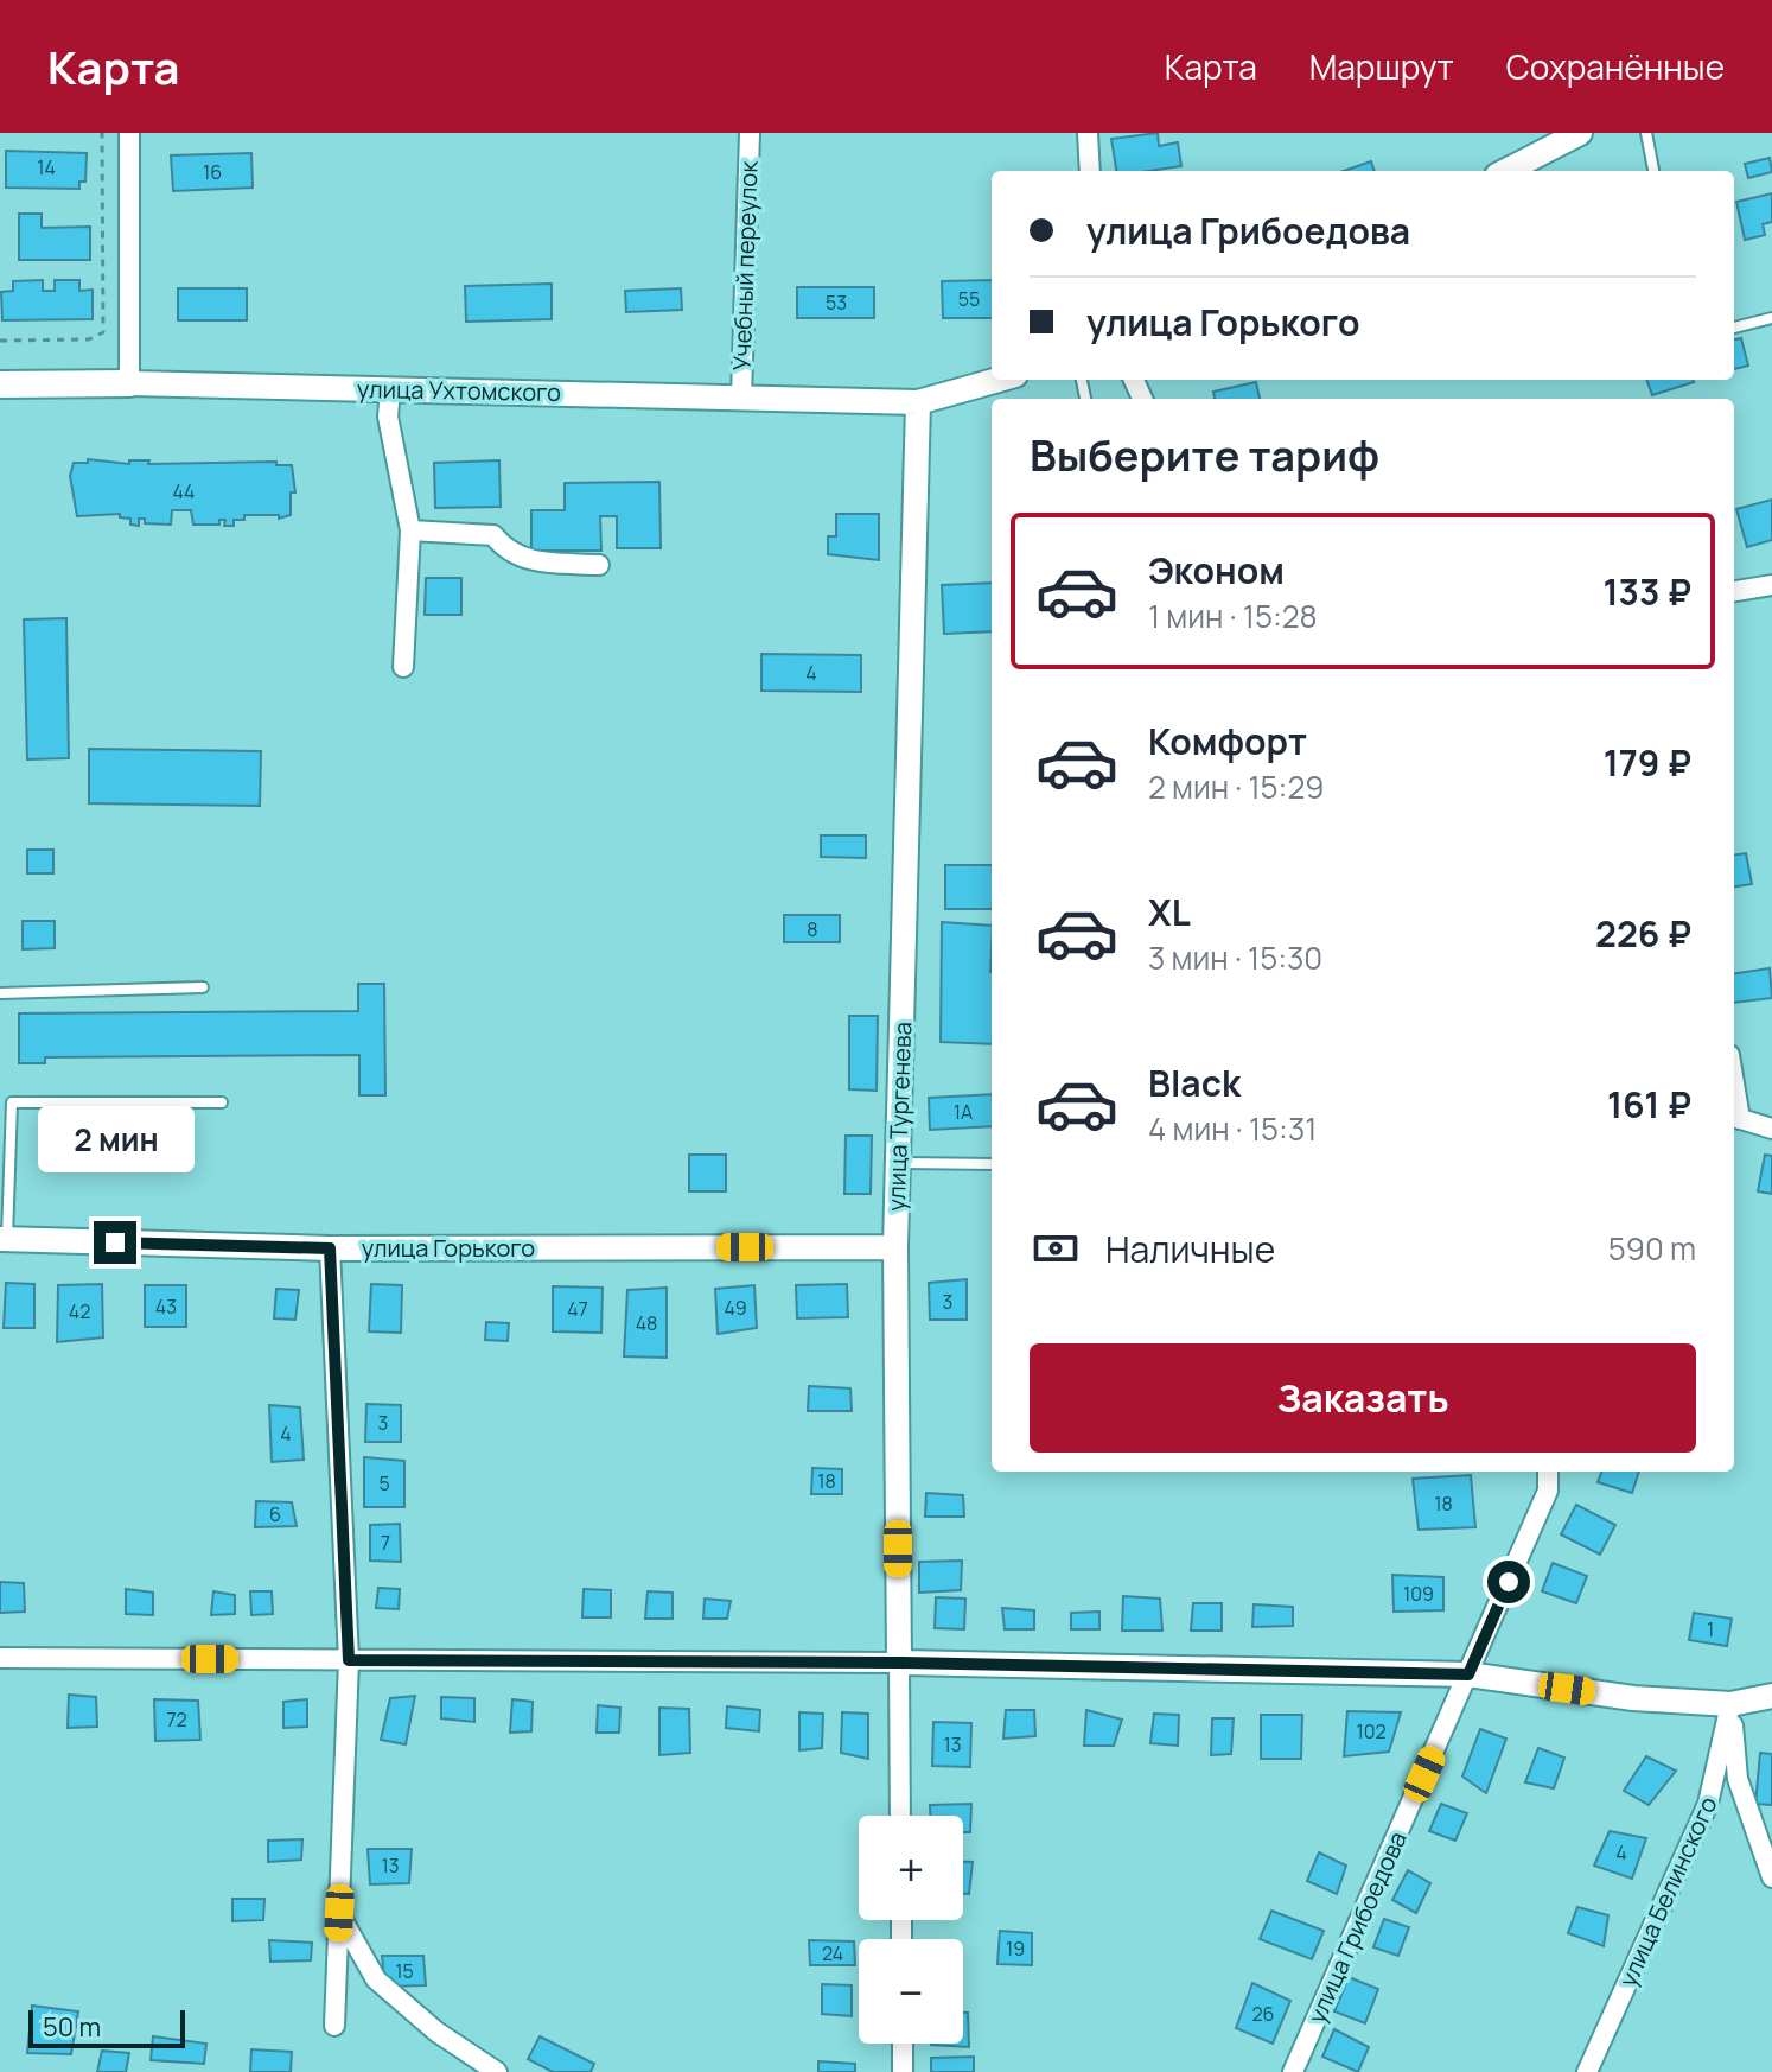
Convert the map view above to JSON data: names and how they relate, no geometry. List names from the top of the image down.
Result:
{
  "streets": {
    "main road": ["улица Ухтомского"],
    "street": [
      "Учебный переулок",
      "улица Тургенева",
      "улица Горького",
      "улица Белинского",
      "улица Грибоедова"
    ]
  },
  "crossings": [
    ["Учебный переулок", "улица Ухтомского"],
    ["улица Ухтомского", "улица Тургенева"],
    ["улица Тургенева", "улица Горького"]
  ],
  "house_numbers": [
    "14",
    "16",
    "55",
    "53",
    "44",
    "4",
    "8",
    "1А",
    "3",
    "43",
    "49",
    "47",
    "42",
    "48",
    "3",
    "4",
    "18",
    "5",
    "18",
    "6",
    "7",
    "109",
    "1",
    "72",
    "102",
    "13",
    "4",
    "13",
    "19",
    "24",
    "15",
    "26"
  ],
  "scale_bar": "50 m",
  "page": {
    "header": "Карта",
    "nav": ["Карта", "Маршрут", "Сохранённые"],
    "banner": ["улица Грибоедова", "улица Горького"],
    "heading": "Выберите тариф",
    "list": [
      {
        "name": "Эконом",
        "note": "1 мин · 15:28",
        "value": "133 ₽"
      },
      {
        "name": "Комфорт",
        "note": "2 мин · 15:29",
        "value": "179 ₽"
      },
      {
        "name": "XL",
        "note": "3 мин · 15:30",
        "value": "226 ₽"
      },
      {
        "name": "Black",
        "note": "4 мин · 15:31",
        "value": "161 ₽"
      }
    ],
    "bubble": "2 мин",
    "pay": ["Наличные", "590 m"],
    "buttons": "Заказать",
    "map_buttons": ["+", "−"],
    "scale": "50 m"
  }
}
